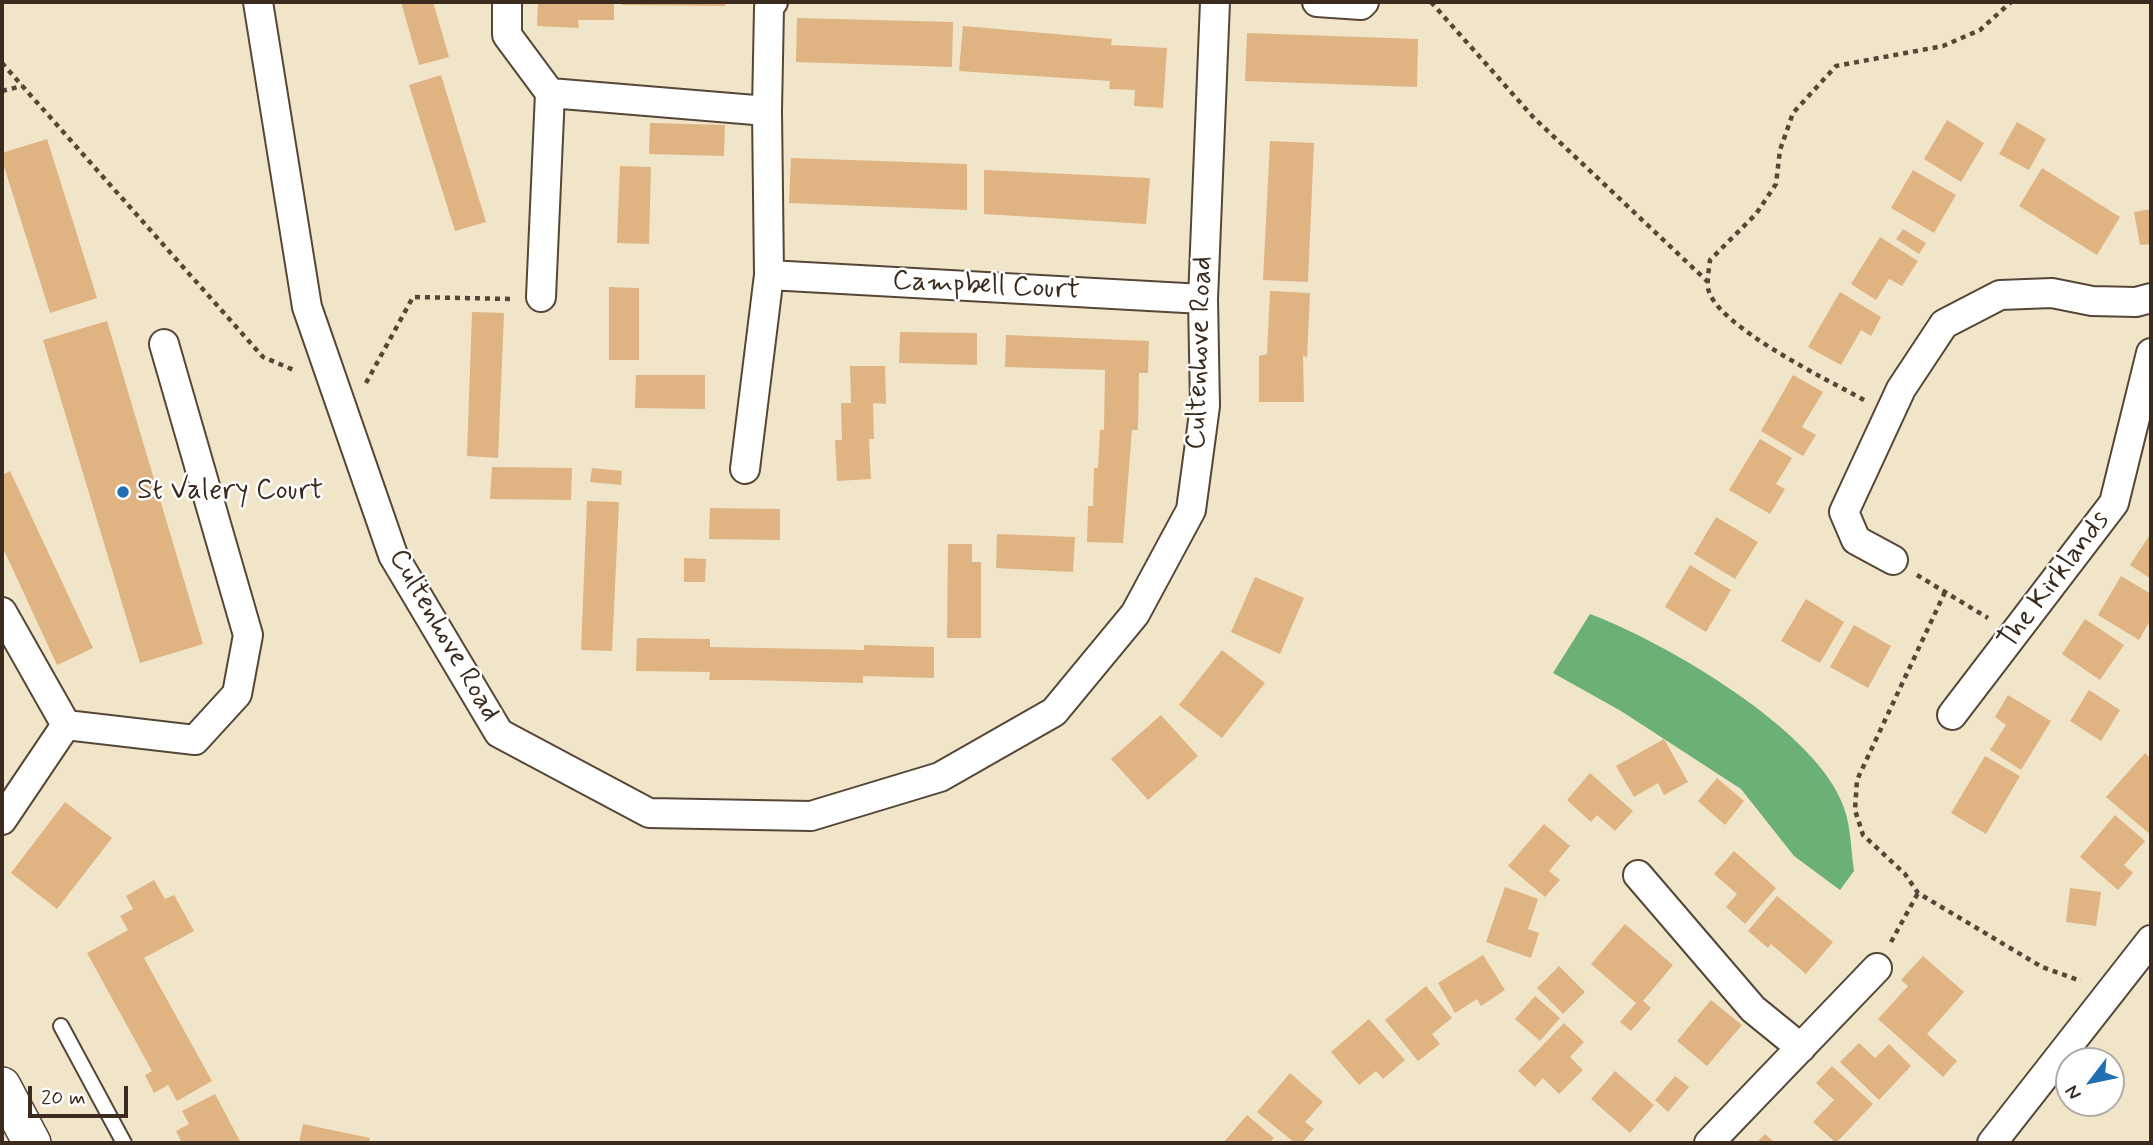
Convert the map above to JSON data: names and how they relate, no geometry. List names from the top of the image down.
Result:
{
  "streets": {
    "street": ["Campbell Court", "Cultenhove Road", "The Kirklands"]
  },
  "crossings": [
    ["Campbell Court", "Cultenhove Road"]
  ],
  "places": ["St Valery Court"],
  "scale_bar": "20 m",
  "north": "bottom left"
}
